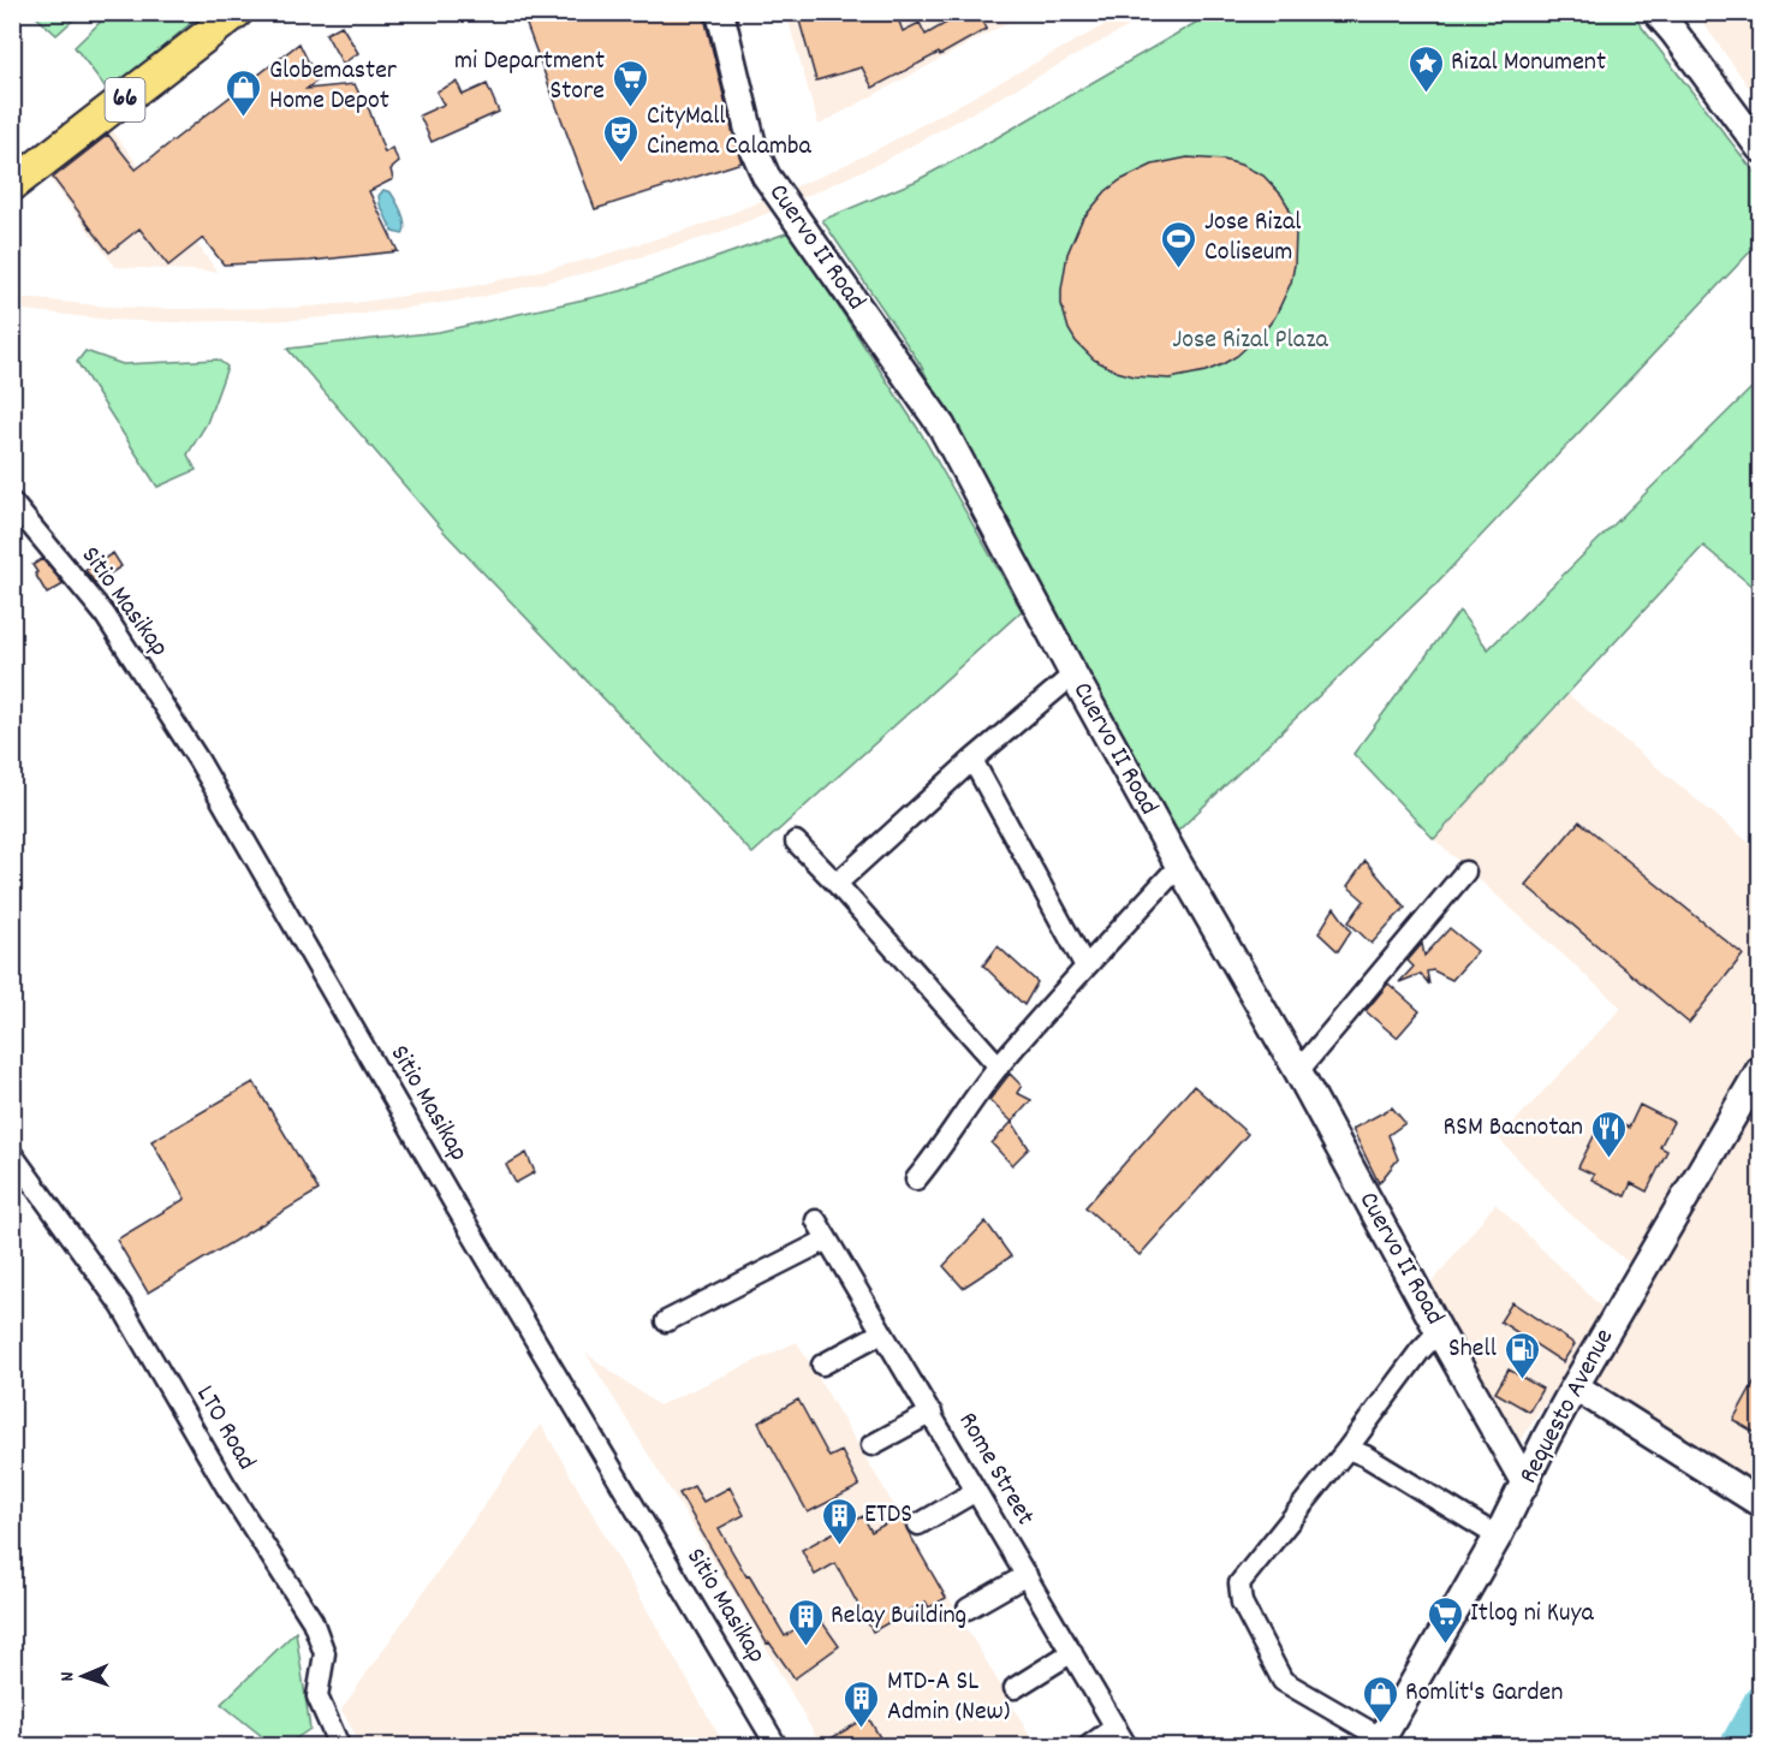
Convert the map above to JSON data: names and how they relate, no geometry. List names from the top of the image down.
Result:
{
  "streets": {
    "main road": ["66"],
    "street": [
      "Cuervo II Road",
      "Sitio Masikap",
      "Requesto Avenue",
      "LTO Road",
      "Rome Street"
    ]
  },
  "crossings": [
    ["Cuervo II Road", "Requesto Avenue"]
  ],
  "parks": ["Jose Rizal Plaza"],
  "places": {
    "place": ["Rizal Monument"],
    "supermarket": ["mi Department Store", "Itlog ni Kuya"],
    "shop": ["Globemaster Home Depot", "Romlit's Garden"],
    "theatre": ["CityMall Cinema Calamba"],
    "sports": ["Jose Rizal Coliseum"],
    "restaurant": ["RSM Bacnotan"],
    "fuel station": ["Shell"],
    "building": ["ETDS", "Relay Building", "MTD-A SL Admin (New)"]
  },
  "north": "left"
}
